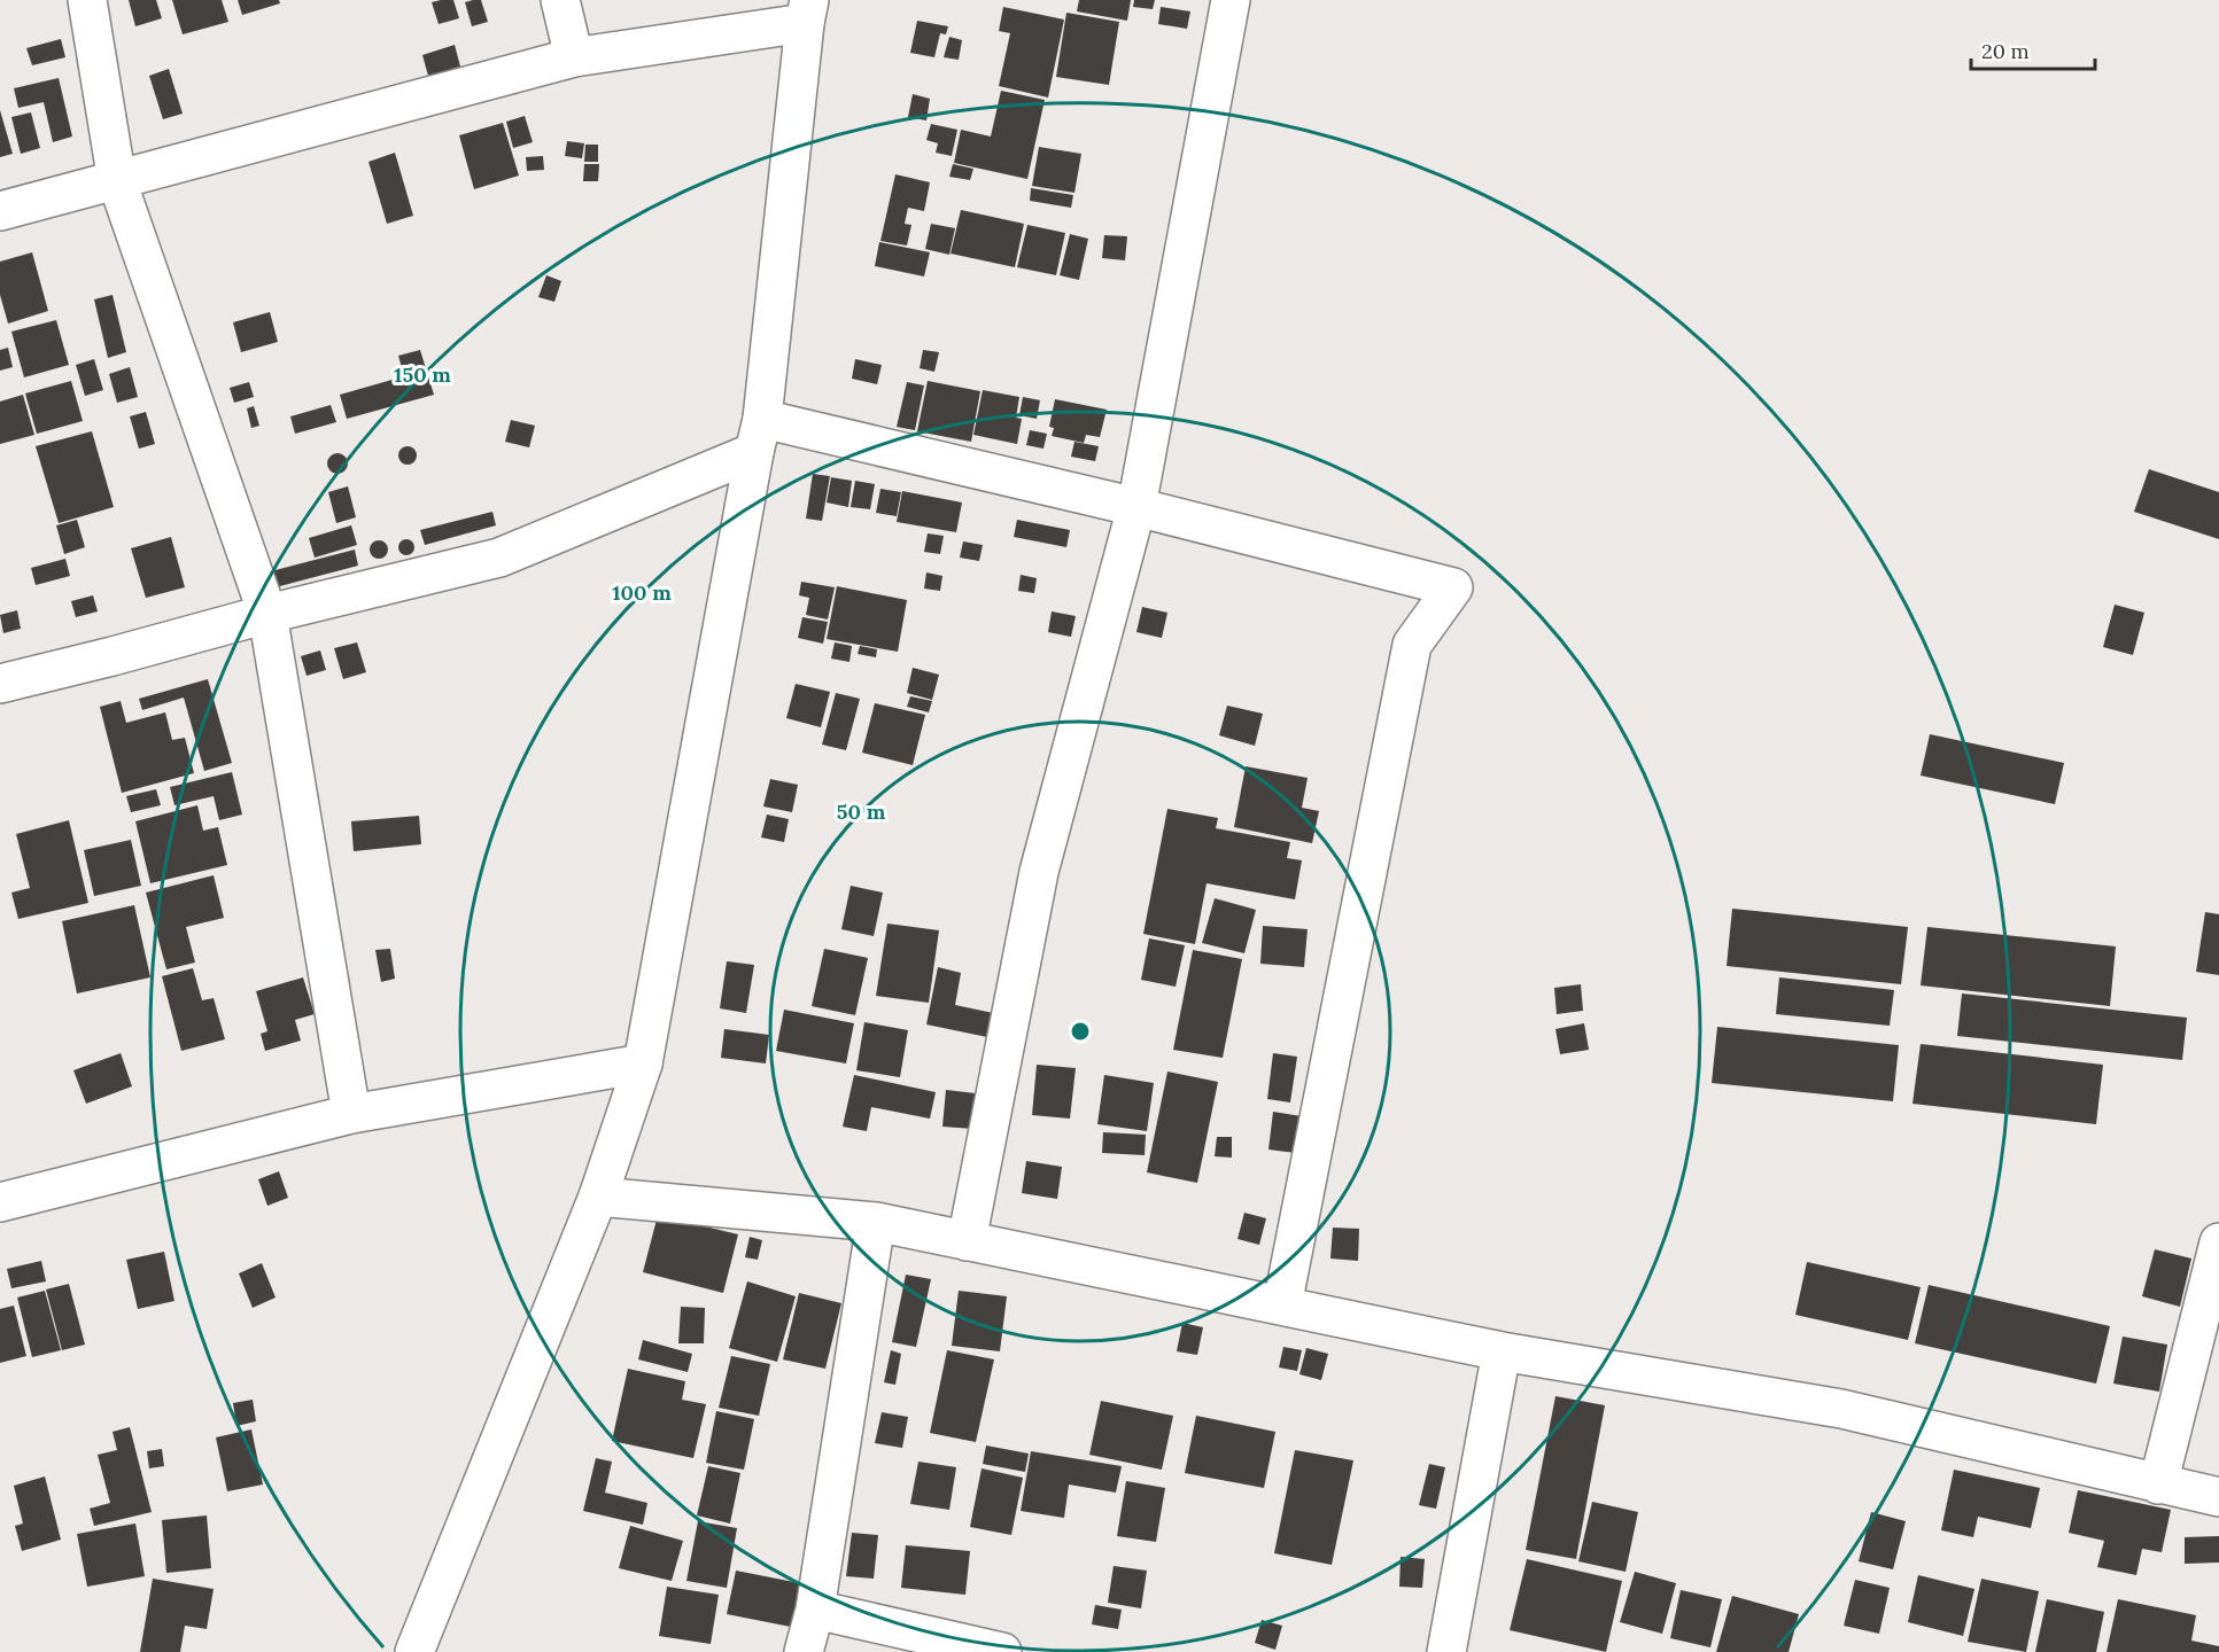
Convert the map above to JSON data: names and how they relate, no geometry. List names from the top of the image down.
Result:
{
  "scale_bar": "20 m",
  "rings": ["150 m", "100 m", "50 m"]
}
